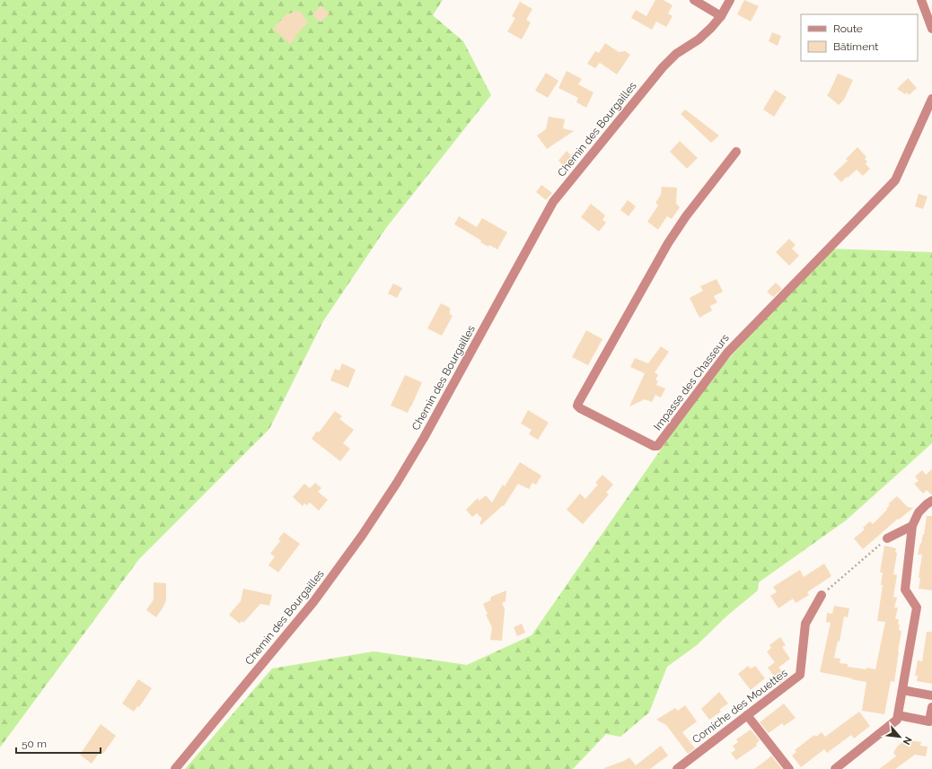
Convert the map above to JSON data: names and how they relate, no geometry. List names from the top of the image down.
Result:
{
  "streets": {
    "street": ["Chemin des Bourgailles", "Impasse des Chasseurs", "Corniche des Mouettes"]
  },
  "legend": ["Route", "Bâtiment"],
  "scale_bar": "50 m",
  "north": "bottom right"
}
